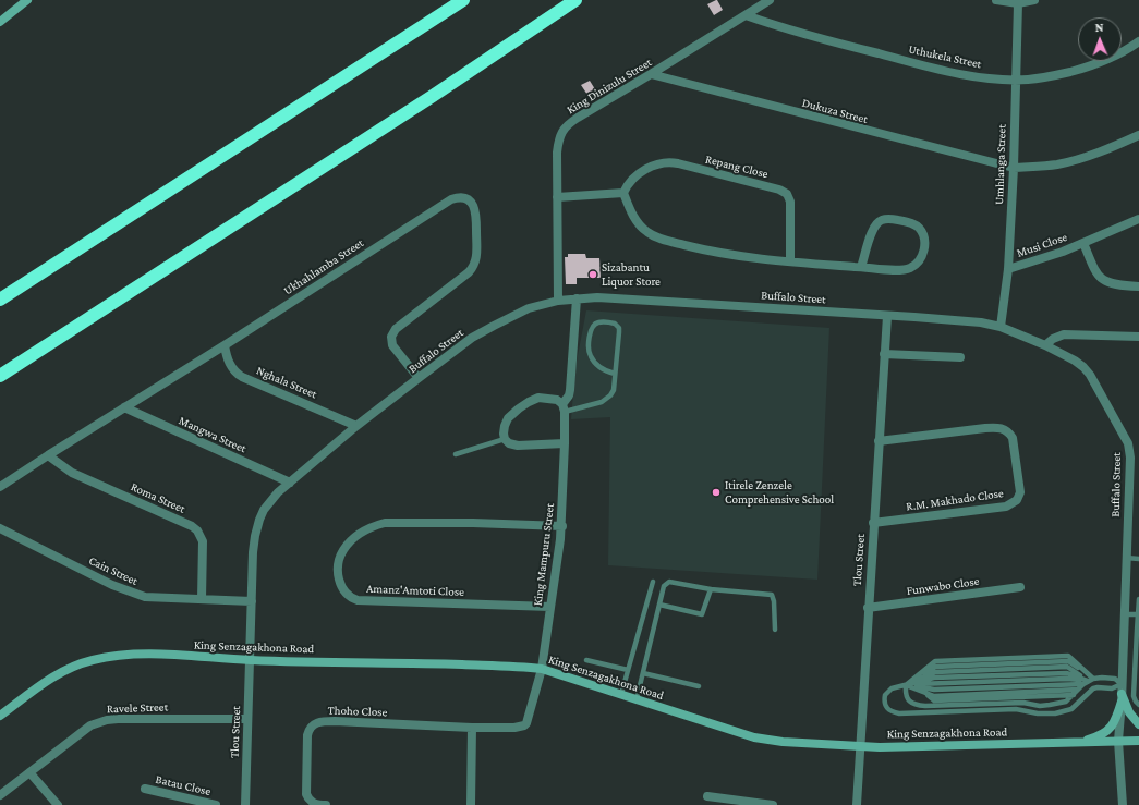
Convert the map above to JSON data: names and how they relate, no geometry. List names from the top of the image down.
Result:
{
  "streets": {
    "street": [
      "Uthukela Street",
      "King Dinizulu Street",
      "Dukuza Street",
      "Umhlanga Street",
      "Repang Close",
      "Musi Close",
      "Ukhahlamba Street",
      "Buffalo Street",
      "Nghala Street",
      "Mangwa Street",
      "Roma Street",
      "R.M. Makhado Close",
      "King Mampuru Street",
      "Tlou Street",
      "Cain Street",
      "Funwabo Close",
      "Amanz'Amtoti Close",
      "King Senzagakhona Road",
      "Ravele Street",
      "Thoho Close",
      "Batau Close"
    ]
  },
  "crossings": [
    ["Uthukela Street", "King Dinizulu Street"],
    ["Uthukela Street", "Umhlanga Street"],
    ["King Dinizulu Street", "Dukuza Street"],
    ["King Dinizulu Street", "Buffalo Street"],
    ["Dukuza Street", "Umhlanga Street"],
    ["Umhlanga Street", "Musi Close"],
    ["Umhlanga Street", "Buffalo Street"],
    ["Ukhahlamba Street", "Buffalo Street"],
    ["Ukhahlamba Street", "Nghala Street"],
    ["Ukhahlamba Street", "Mangwa Street"],
    ["Ukhahlamba Street", "Roma Street"],
    ["Buffalo Street", "Nghala Street"],
    ["Buffalo Street", "Mangwa Street"],
    ["Buffalo Street", "King Mampuru Street"],
    ["Buffalo Street", "Tlou Street"],
    ["Buffalo Street", "Cain Street"],
    ["Buffalo Street", "King Senzagakhona Road"],
    ["Roma Street", "Cain Street"],
    ["R.M. Makhado Close", "Tlou Street"],
    ["King Mampuru Street", "Amanz'Amtoti Close"],
    ["King Mampuru Street", "King Senzagakhona Road"],
    ["King Mampuru Street", "Thoho Close"],
    ["Tlou Street", "Funwabo Close"],
    ["Tlou Street", "King Senzagakhona Road"],
    ["Tlou Street", "Ravele Street"]
  ],
  "places": ["Sizabantu Liquor Store", "Itirele Zenzele Comprehensive School"],
  "north": "top"
}
